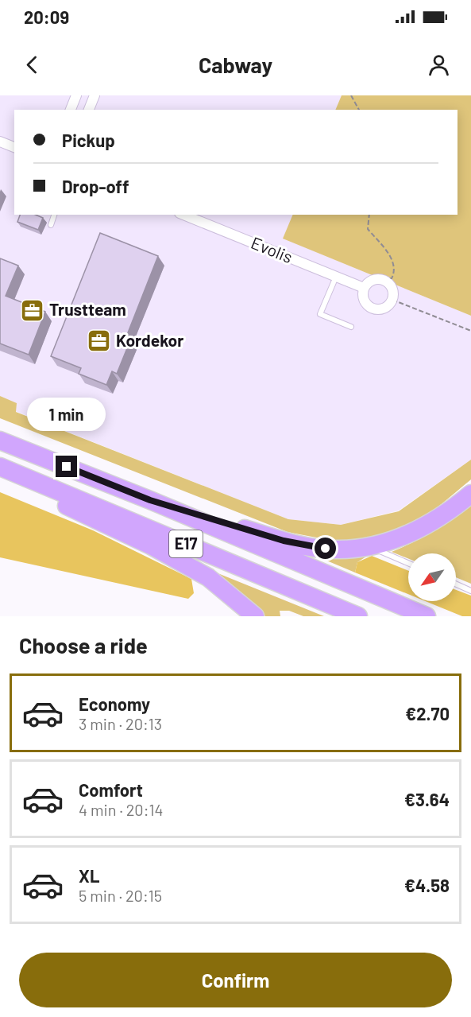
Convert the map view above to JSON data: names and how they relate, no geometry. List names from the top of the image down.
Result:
{
  "streets": {
    "highway": ["E17"],
    "street": ["Evolis"]
  },
  "places": {
    "office": ["Trustteam", "Kordekor"]
  },
  "north": "bottom left",
  "page": {
    "status": "20:09",
    "header": "Cabway",
    "banner": ["Pickup", "Drop-off"],
    "bubble": "1 min",
    "heading": "Choose a ride",
    "list": [
      {
        "name": "Economy",
        "note": "3 min · 20:13",
        "value": "€2.70"
      },
      {
        "name": "Comfort",
        "note": "4 min · 20:14",
        "value": "€3.64"
      },
      {
        "name": "XL",
        "note": "5 min · 20:15",
        "value": "€4.58"
      }
    ],
    "buttons": "Confirm"
  }
}
